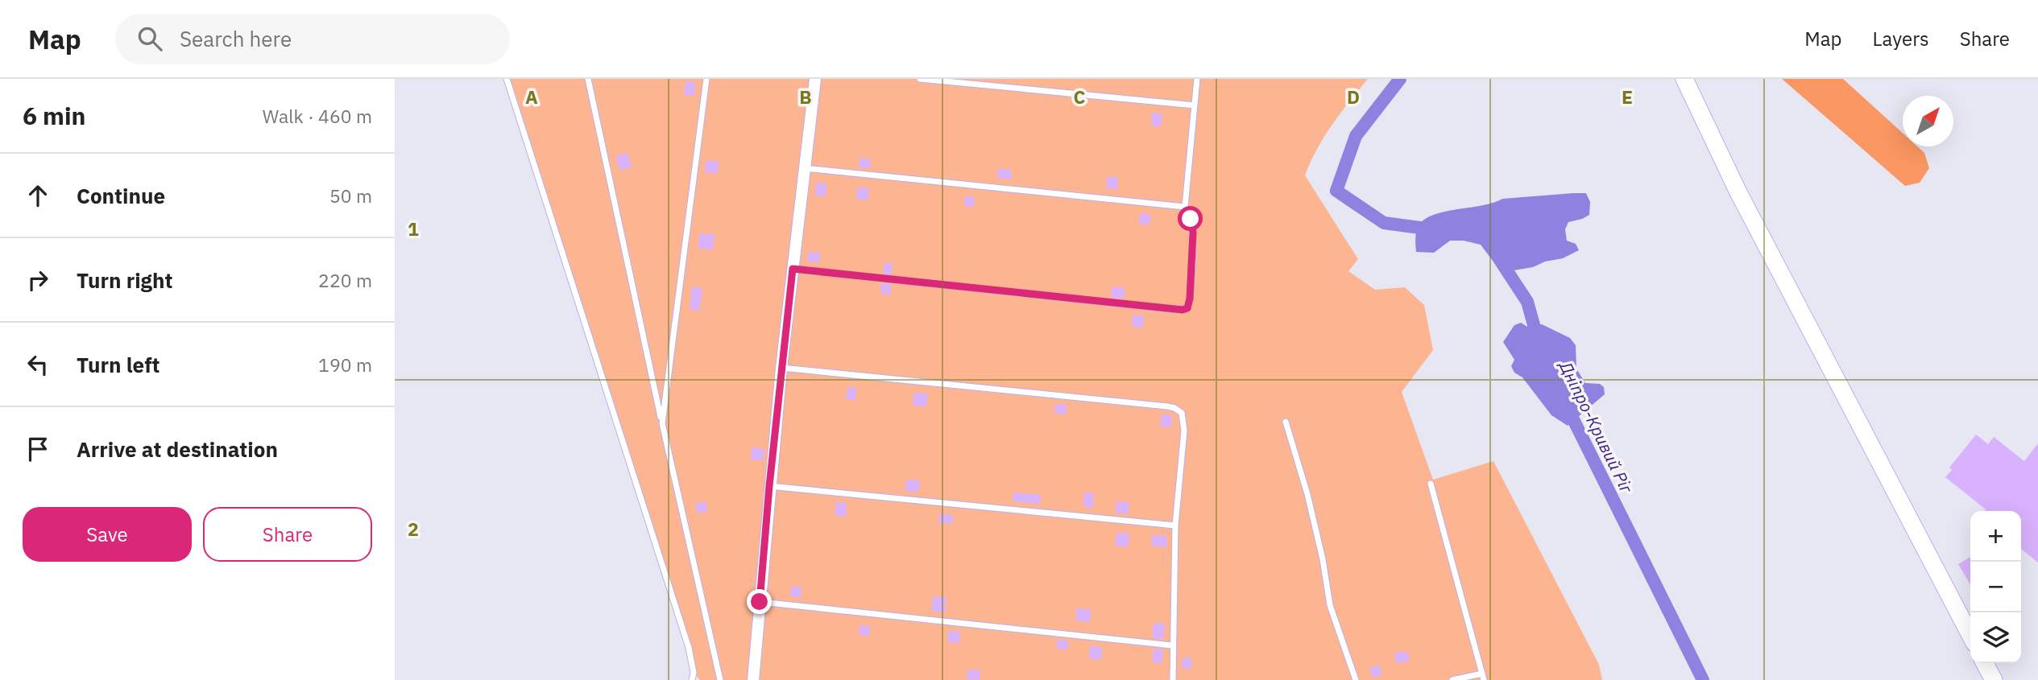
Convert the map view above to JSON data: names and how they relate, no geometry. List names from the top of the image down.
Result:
{
  "water": ["Дніпро-Кривий Ріг"],
  "north": "top right",
  "page": {
    "header": "Map",
    "search": "Search here",
    "nav": ["Map", "Layers", "Share"],
    "heading": ["6 min", "Walk · 460 m"],
    "list": [
      ["Continue", "50 m"],
      ["Turn right", "220 m"],
      ["Turn left", "190 m"],
      "Arrive at destination"
    ],
    "buttons": ["Save", "Share"],
    "map_buttons": ["+", "−"]
  },
  "grid": {
    "columns": [
      "A",
      "B",
      "C",
      "D",
      "E"
    ],
    "rows": ["1", "2"]
  }
}
